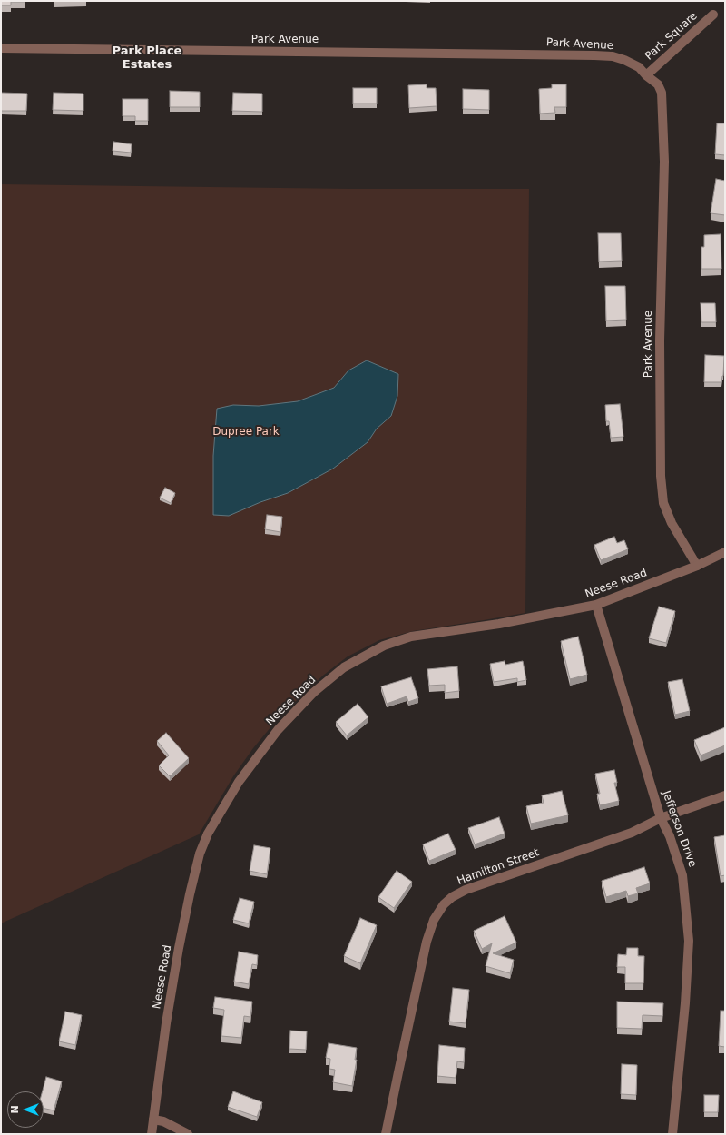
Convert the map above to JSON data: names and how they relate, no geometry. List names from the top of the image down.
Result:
{
  "streets": {
    "street": [
      "Park Square",
      "Park Avenue",
      "Neese Road",
      "Jefferson Drive",
      "Hamilton Street"
    ]
  },
  "crossings": [
    ["Park Square", "Park Avenue"],
    ["Park Avenue", "Neese Road"],
    ["Neese Road", "Jefferson Drive"],
    ["Jefferson Drive", "Hamilton Street"]
  ],
  "districts": ["Park Place Estates"],
  "parks": ["Dupree Park"],
  "north": "left"
}
